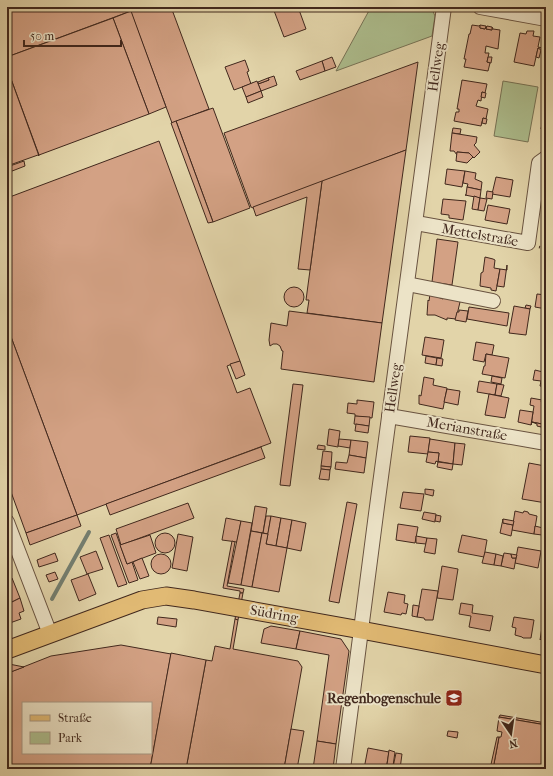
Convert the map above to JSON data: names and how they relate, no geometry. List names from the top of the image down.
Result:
{
  "streets": {
    "main road": ["Südring"],
    "street": ["Hellweg", "Mettelstraße", "Merianstraße"]
  },
  "crossings": [
    ["Hellweg", "Mettelstraße"],
    ["Hellweg", "Merianstraße"],
    ["Hellweg", "Südring"]
  ],
  "places": {
    "school or university": ["Regenbogenschule"]
  },
  "legend": ["Straße", "Park"],
  "scale_bar": "50 m",
  "north": "bottom"
}
